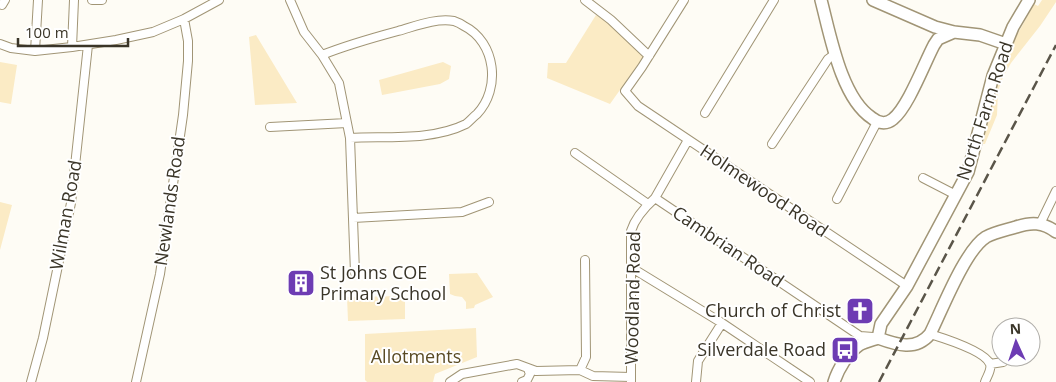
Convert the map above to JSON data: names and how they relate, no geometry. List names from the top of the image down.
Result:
{
  "streets": {
    "street": [
      "North Farm Road",
      "Holmewood Road",
      "Newlands Road",
      "Wilman Road",
      "Cambrian Road",
      "Woodland Road"
    ]
  },
  "crossings": [
    ["North Farm Road", "Holmewood Road"],
    ["North Farm Road", "Cambrian Road"],
    ["Holmewood Road", "Woodland Road"],
    ["Cambrian Road", "Woodland Road"]
  ],
  "parks": ["Allotments"],
  "places": {
    "building": ["St Johns COE Primary School"],
    "church": ["Church of Christ"],
    "bus stop": ["Silverdale Road"]
  },
  "scale_bar": "100 m",
  "north": "top"
}
